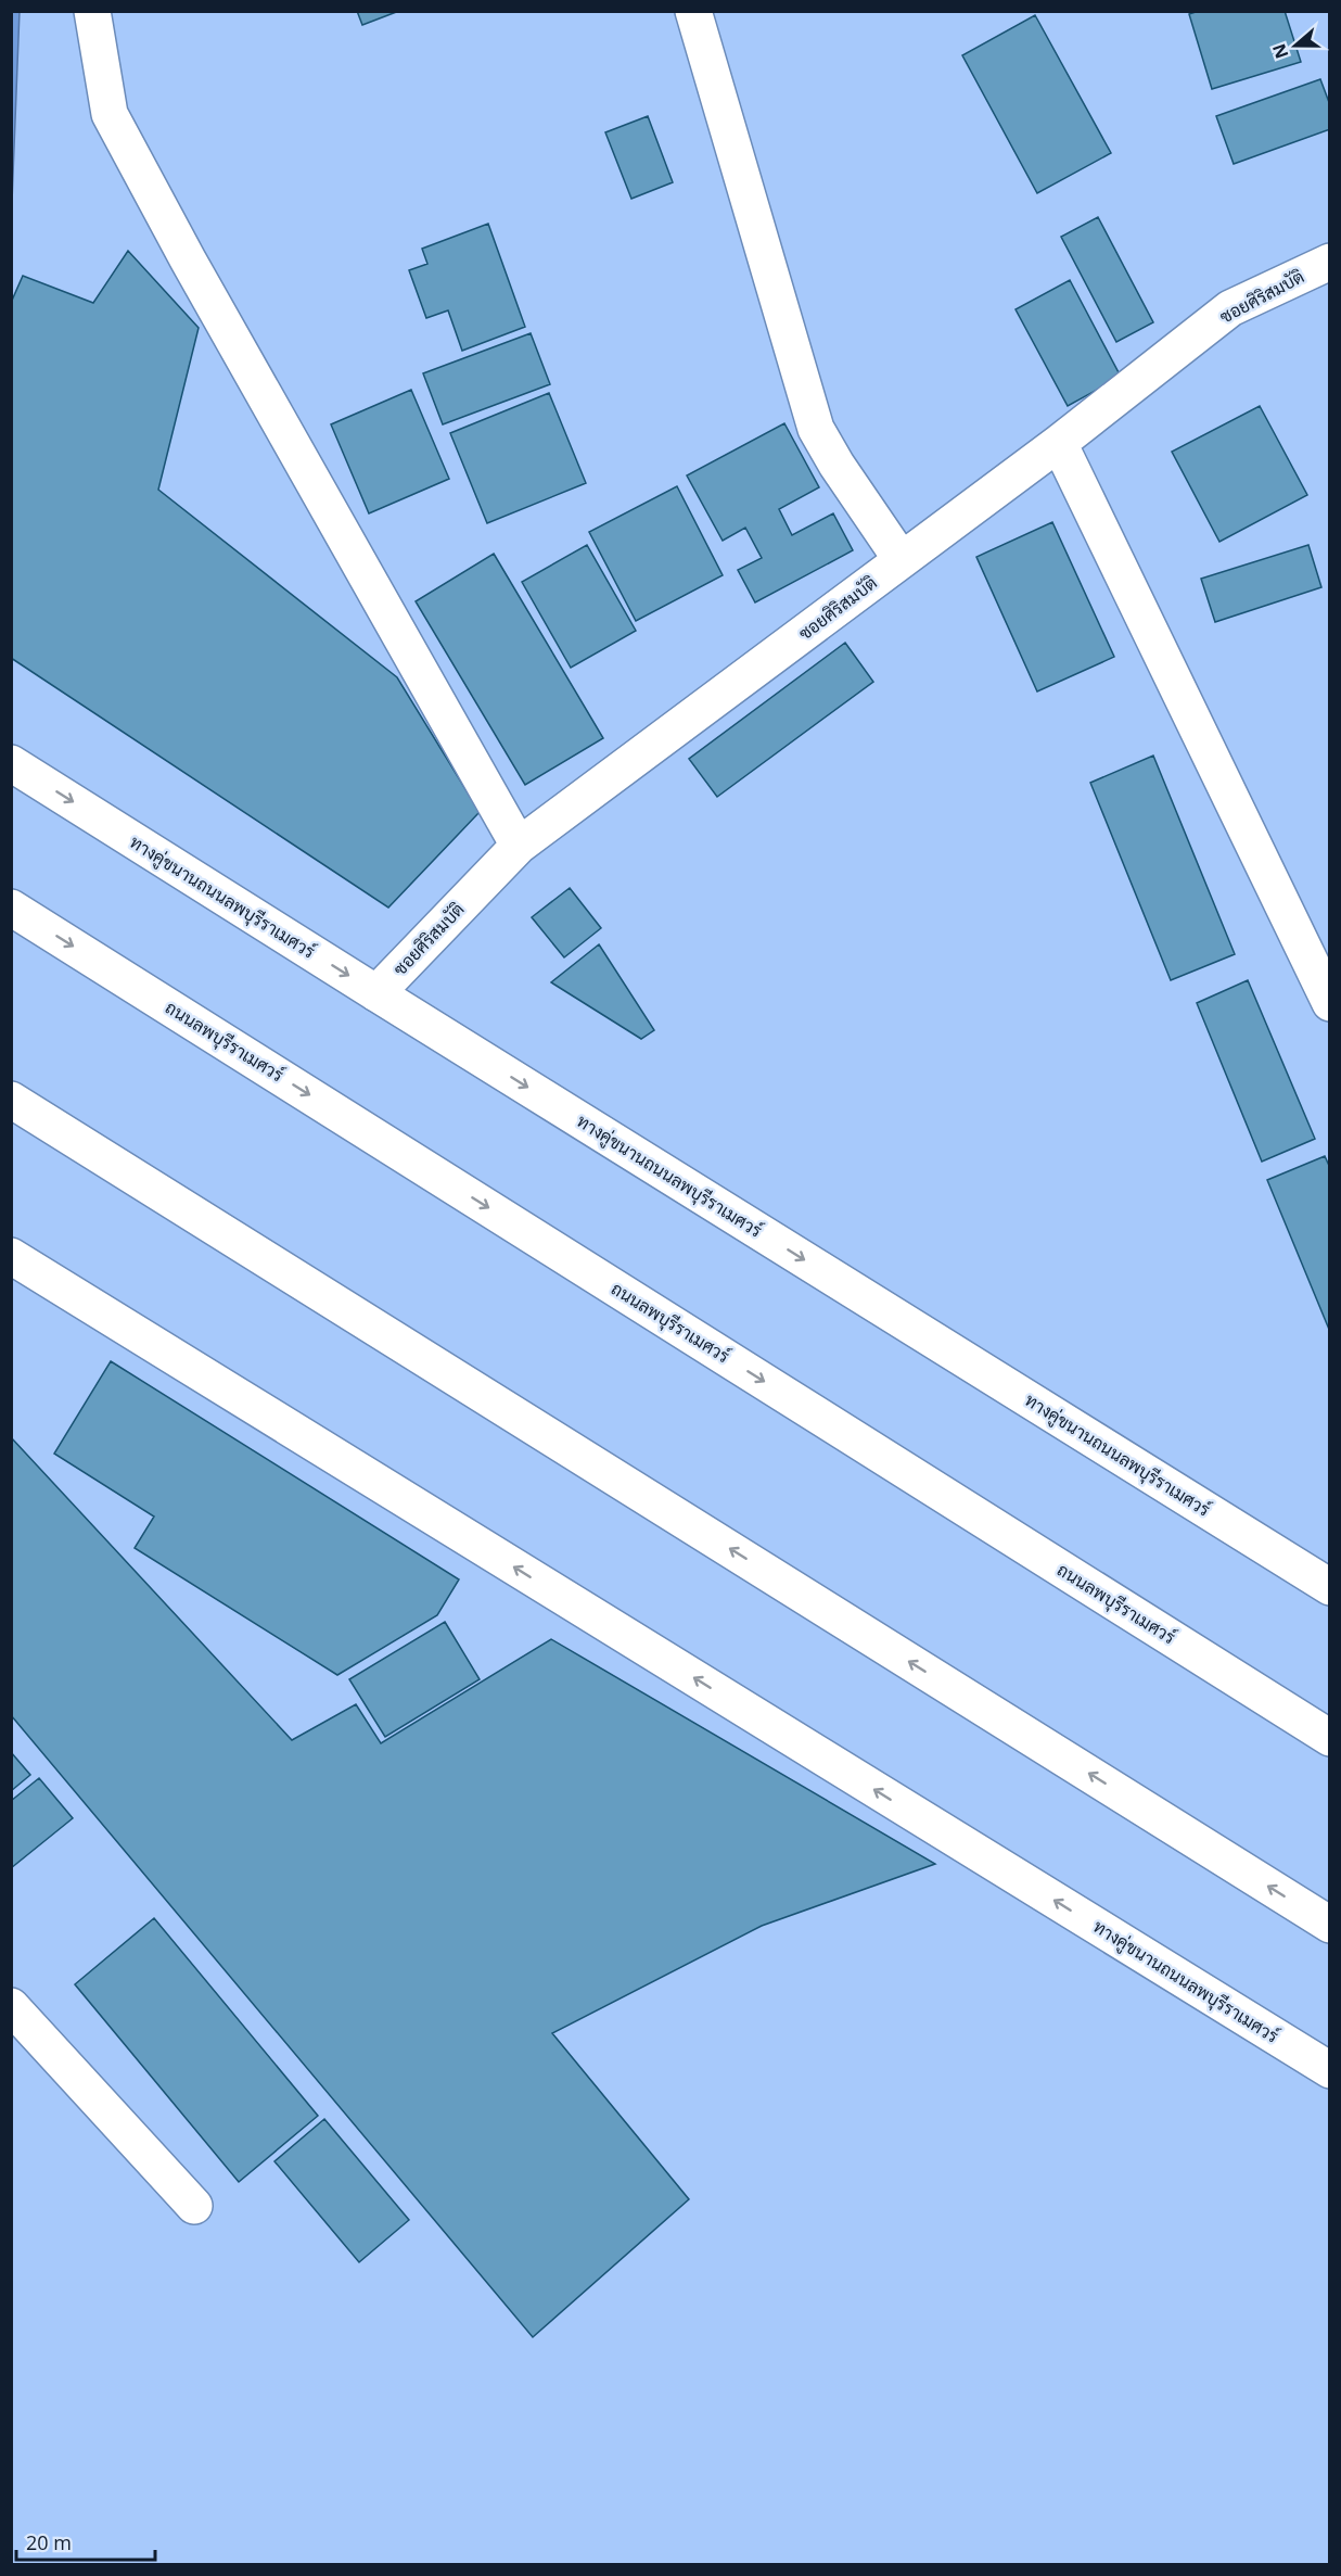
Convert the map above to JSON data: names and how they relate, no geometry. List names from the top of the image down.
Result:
{
  "streets": {
    "main road": ["ซอยศิริสมบัติ", "ทางคู่ขนานถนนลพบุรีราเมศวร์", "ถนนลพบุรีราเมศวร์"]
  },
  "crossings": [
    ["ซอยศิริสมบัติ", "ทางคู่ขนานถนนลพบุรีราเมศวร์"]
  ],
  "scale_bar": "20 m",
  "north": "left"
}
